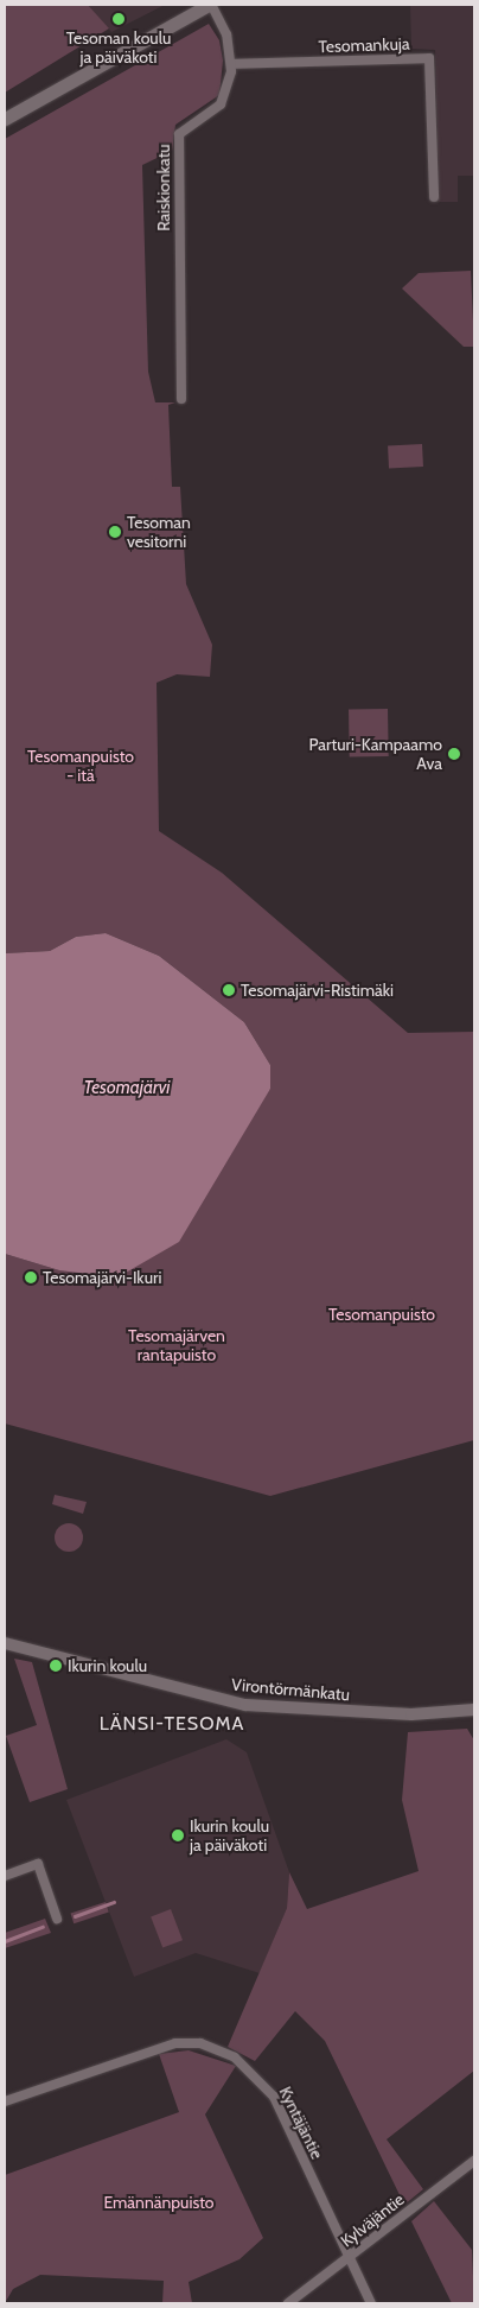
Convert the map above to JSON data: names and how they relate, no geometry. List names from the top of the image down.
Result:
{
  "streets": {
    "street": [
      "Tesomankuja",
      "Raiskionkatu",
      "Virontörmänkatu",
      "Kyntäjäntie",
      "Kylväjäntie"
    ]
  },
  "crossings": [
    ["Tesomankuja", "Raiskionkatu"],
    ["Kyntäjäntie", "Kylväjäntie"]
  ],
  "districts": ["LÄNSI-TESOMA"],
  "water": ["Tesomajärvi"],
  "parks": [
    "Tesomanpuisto - itä",
    "Tesomanpuisto",
    "Tesomajärven rantapuisto",
    "Emännänpuisto"
  ],
  "places": [
    "Tesoman koulu ja päiväkoti",
    "Tesoman vesitorni",
    "Parturi-Kampaamo Ava",
    "Tesomajärvi-Ristimäki",
    "Tesomajärvi-Ikuri",
    "Ikurin koulu",
    "Ikurin koulu ja päiväkoti"
  ]
}
